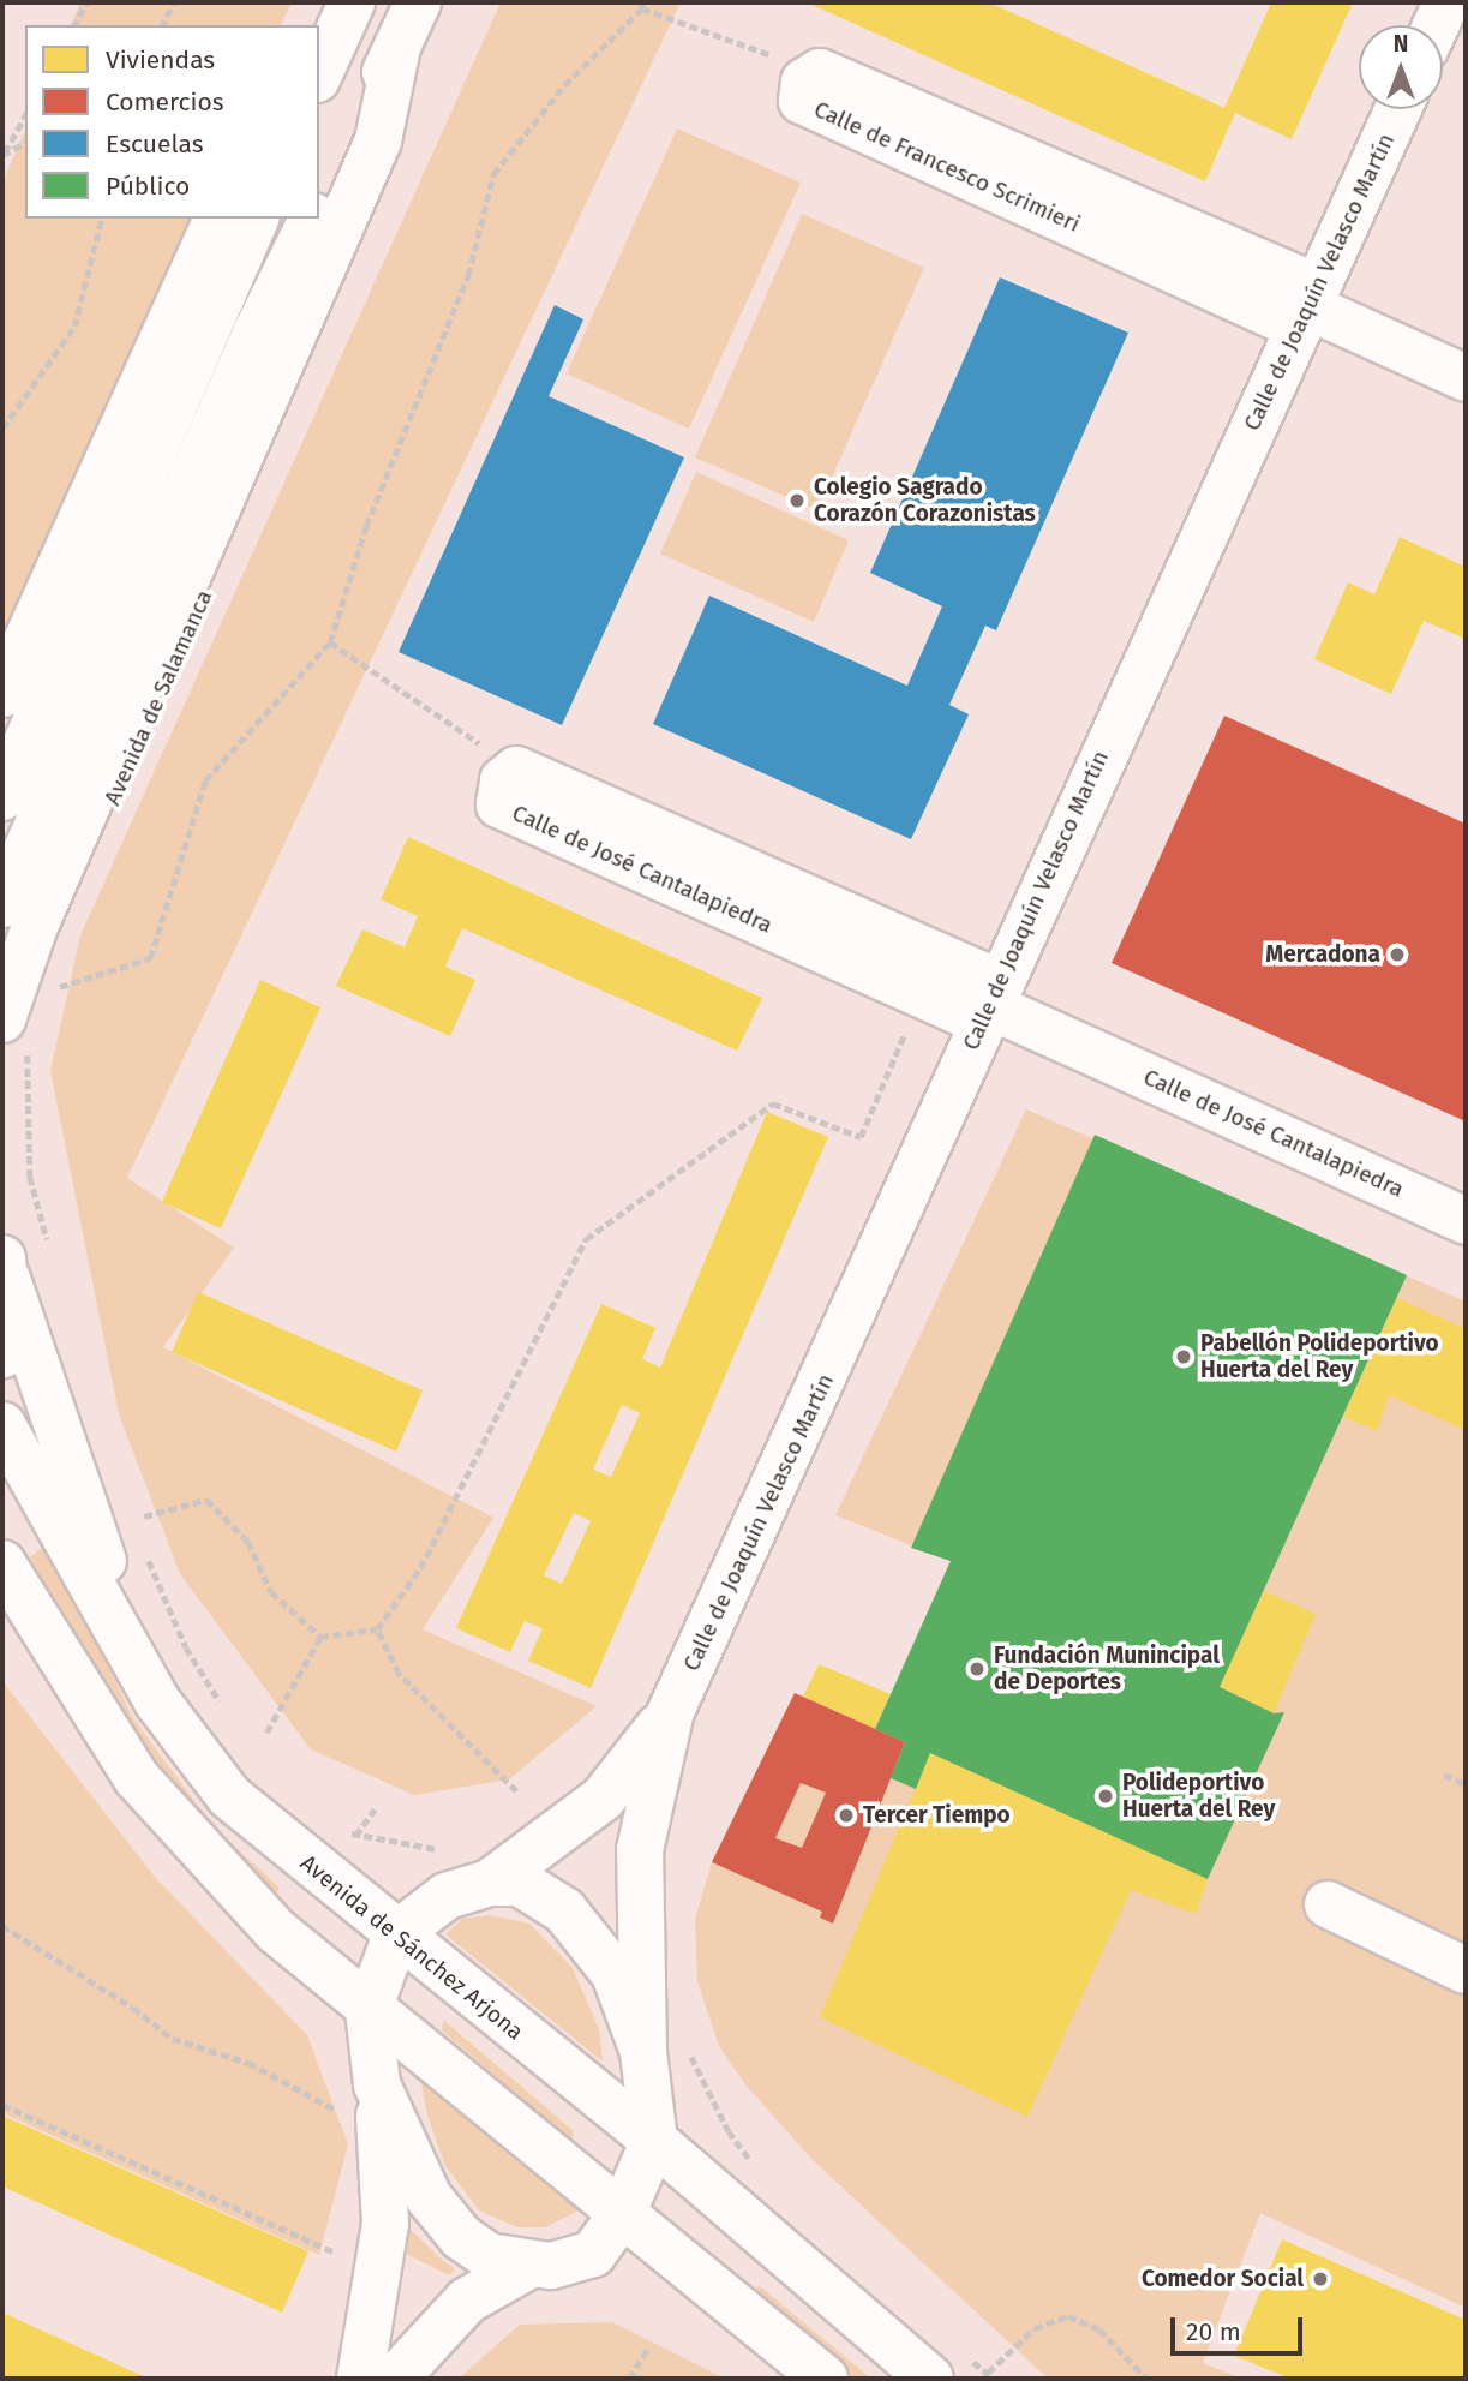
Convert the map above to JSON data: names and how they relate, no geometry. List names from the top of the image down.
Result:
{
  "streets": {
    "main road": [
      "Calle de Francesco Scrimieri",
      "Calle de Joaquín Velasco Martín",
      "Calle de José Cantalapiedra",
      "Avenida de Sánchez Arjona"
    ]
  },
  "crossings": [
    ["Calle de Francesco Scrimieri", "Calle de Joaquín Velasco Martín"],
    ["Calle de Joaquín Velasco Martín", "Calle de José Cantalapiedra"]
  ],
  "places": [
    "Colegio Sagrado Corazón Corazonistas",
    "Mercadona",
    "Pabellón Polideportivo Huerta del Rey",
    "Fundación Munincipal de Deportes",
    "Polideportivo Huerta del Rey",
    "Tercer Tiempo",
    "Comedor Social"
  ],
  "legend": [
    "Viviendas",
    "Comercios",
    "Escuelas",
    "Público"
  ],
  "scale_bar": "20 m",
  "north": "top"
}
